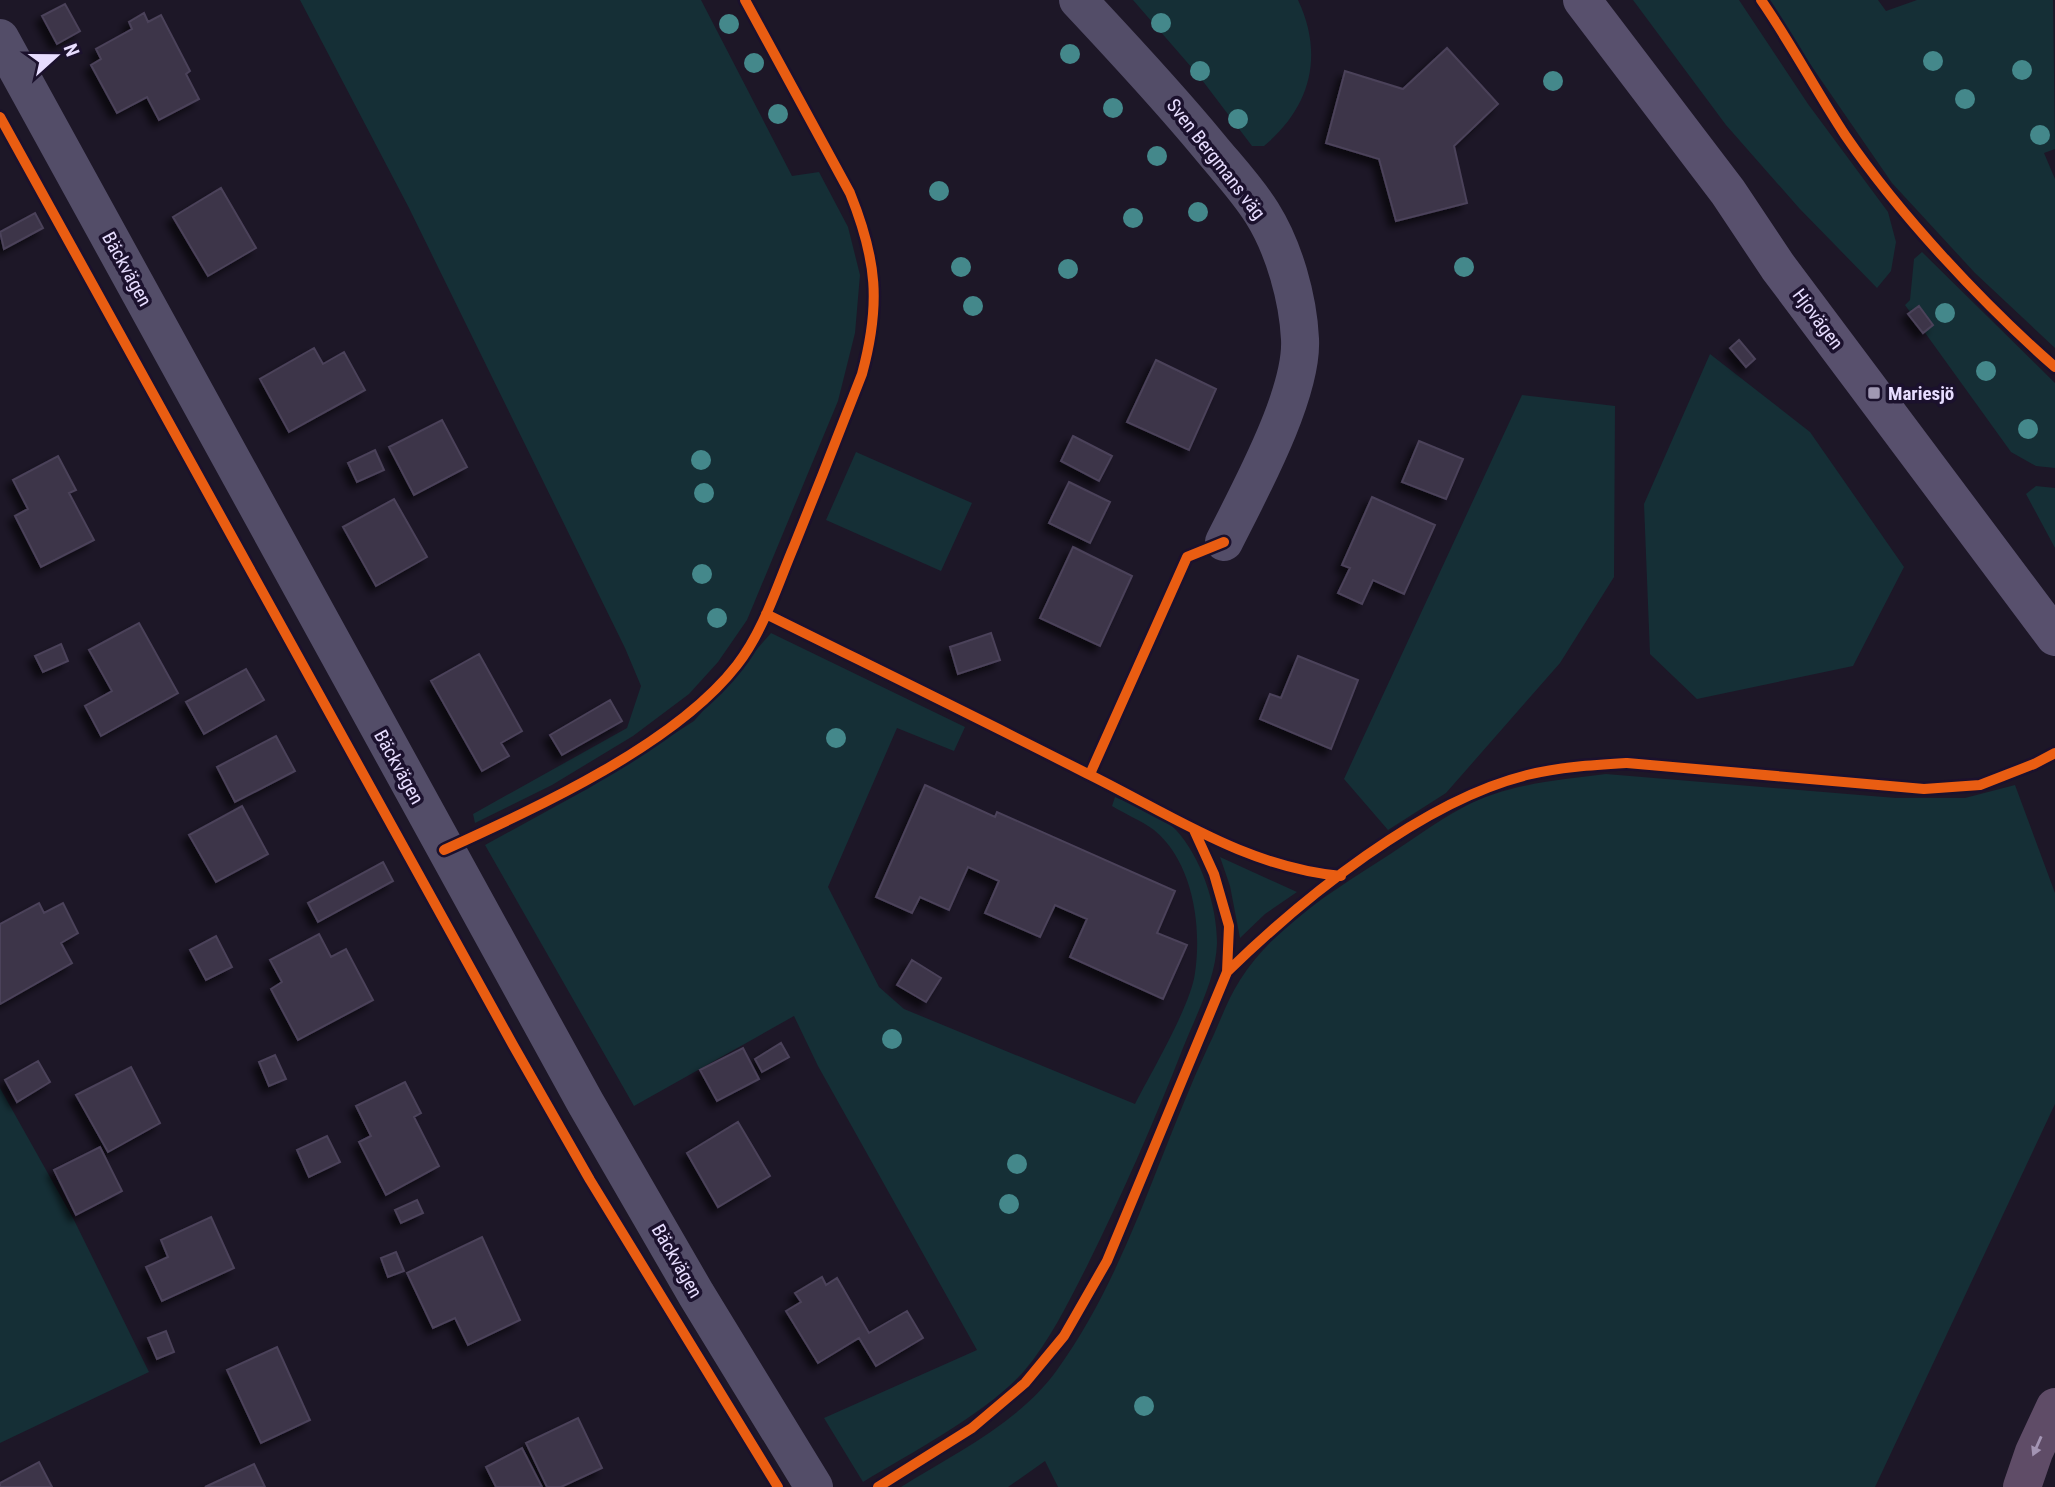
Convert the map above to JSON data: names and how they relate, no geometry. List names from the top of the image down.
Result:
{
  "streets": {
    "main road": ["Hjovägen"],
    "street": ["Sven Bergmans väg", "Bäckvägen"]
  },
  "places": {
    "transit": ["Mariesjö"]
  },
  "north": "right"
}
